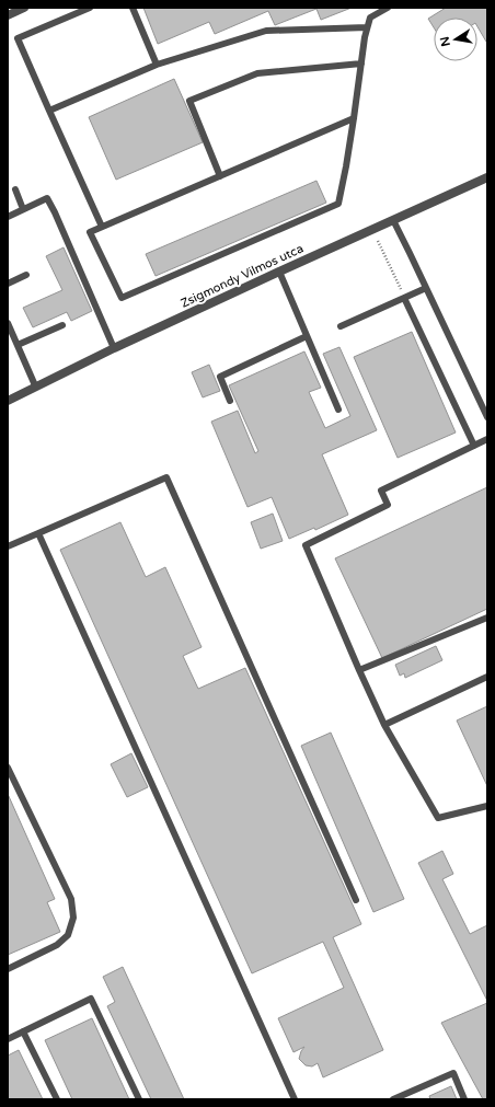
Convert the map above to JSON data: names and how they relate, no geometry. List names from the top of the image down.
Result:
{
  "streets": {
    "street": ["Zsigmondy Vilmos utca"]
  },
  "north": "left"
}
